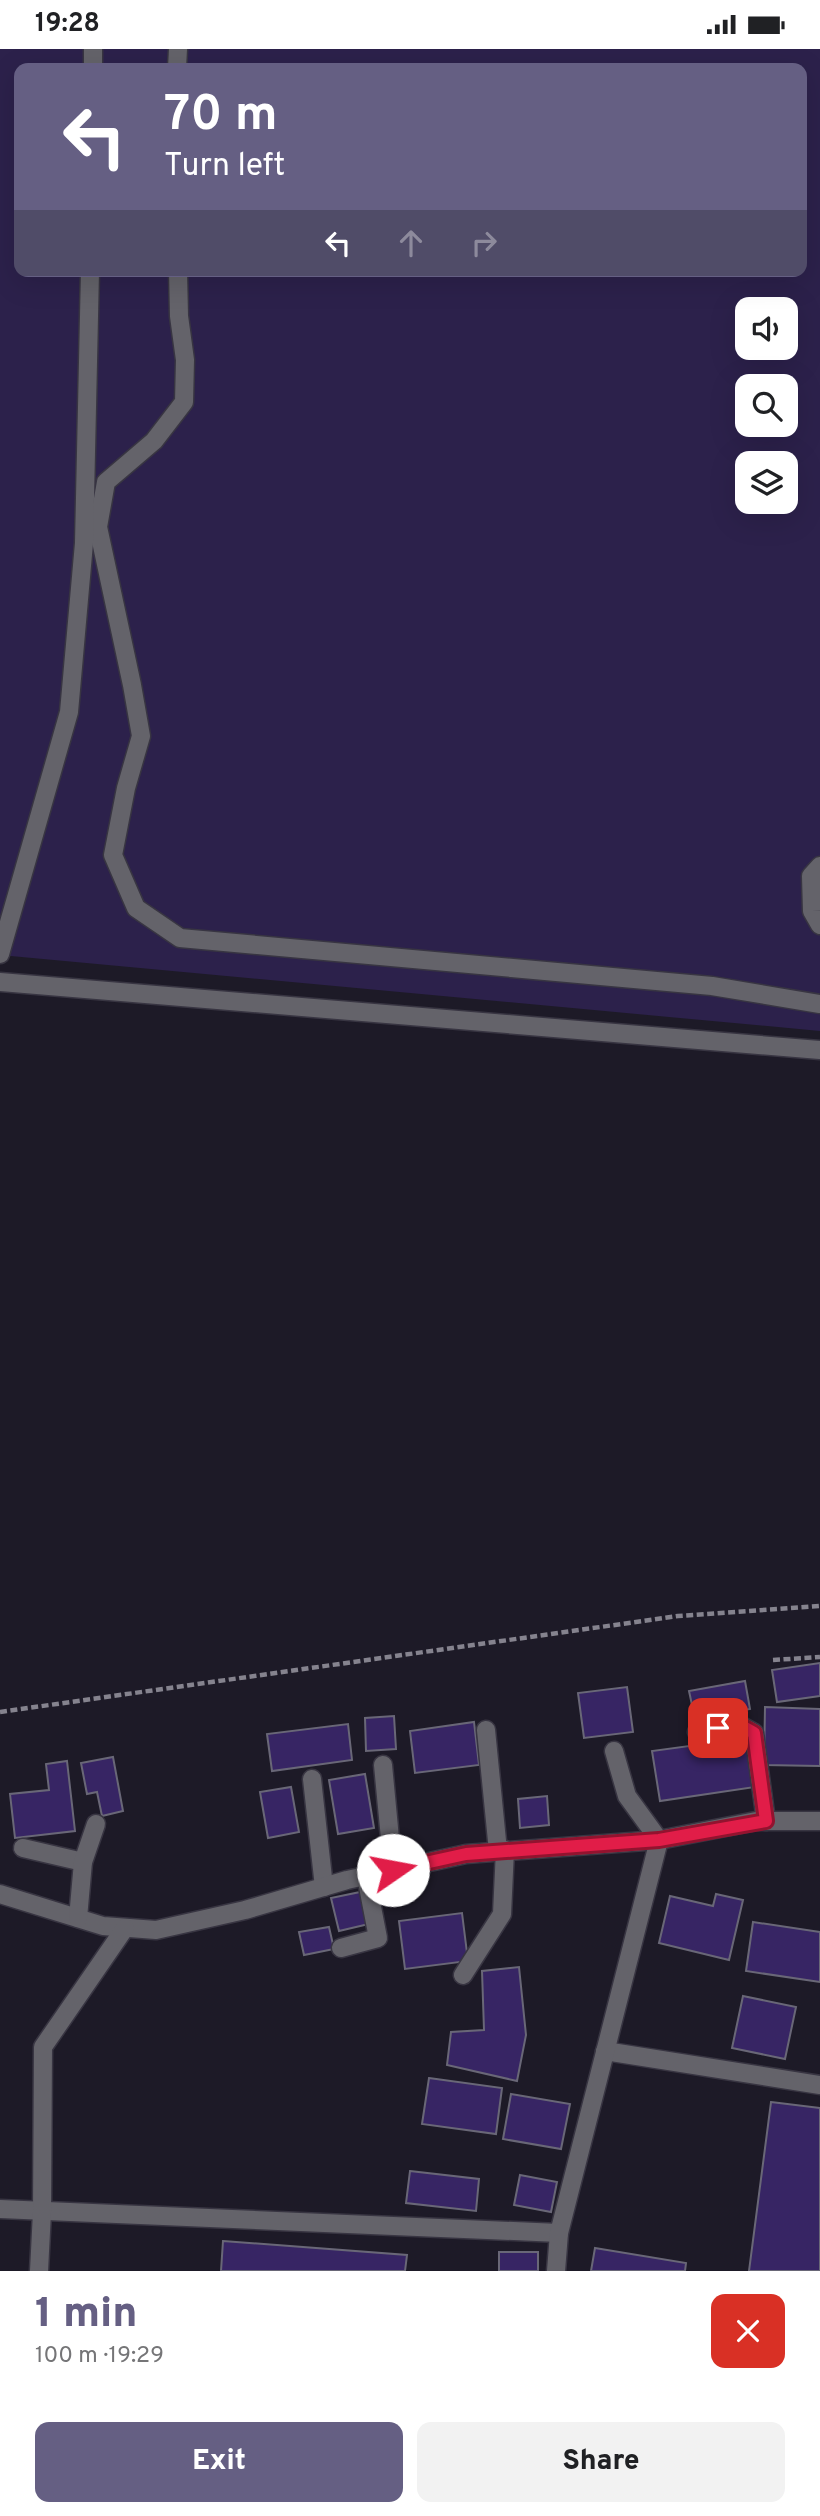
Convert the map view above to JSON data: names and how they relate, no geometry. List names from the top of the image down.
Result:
{
  "page": {
    "status": "19:28",
    "turn": ["70 m", "Turn left"],
    "heading": ["1 min", "100 m · 19:29"],
    "buttons": ["Exit", "Share"]
  }
}
